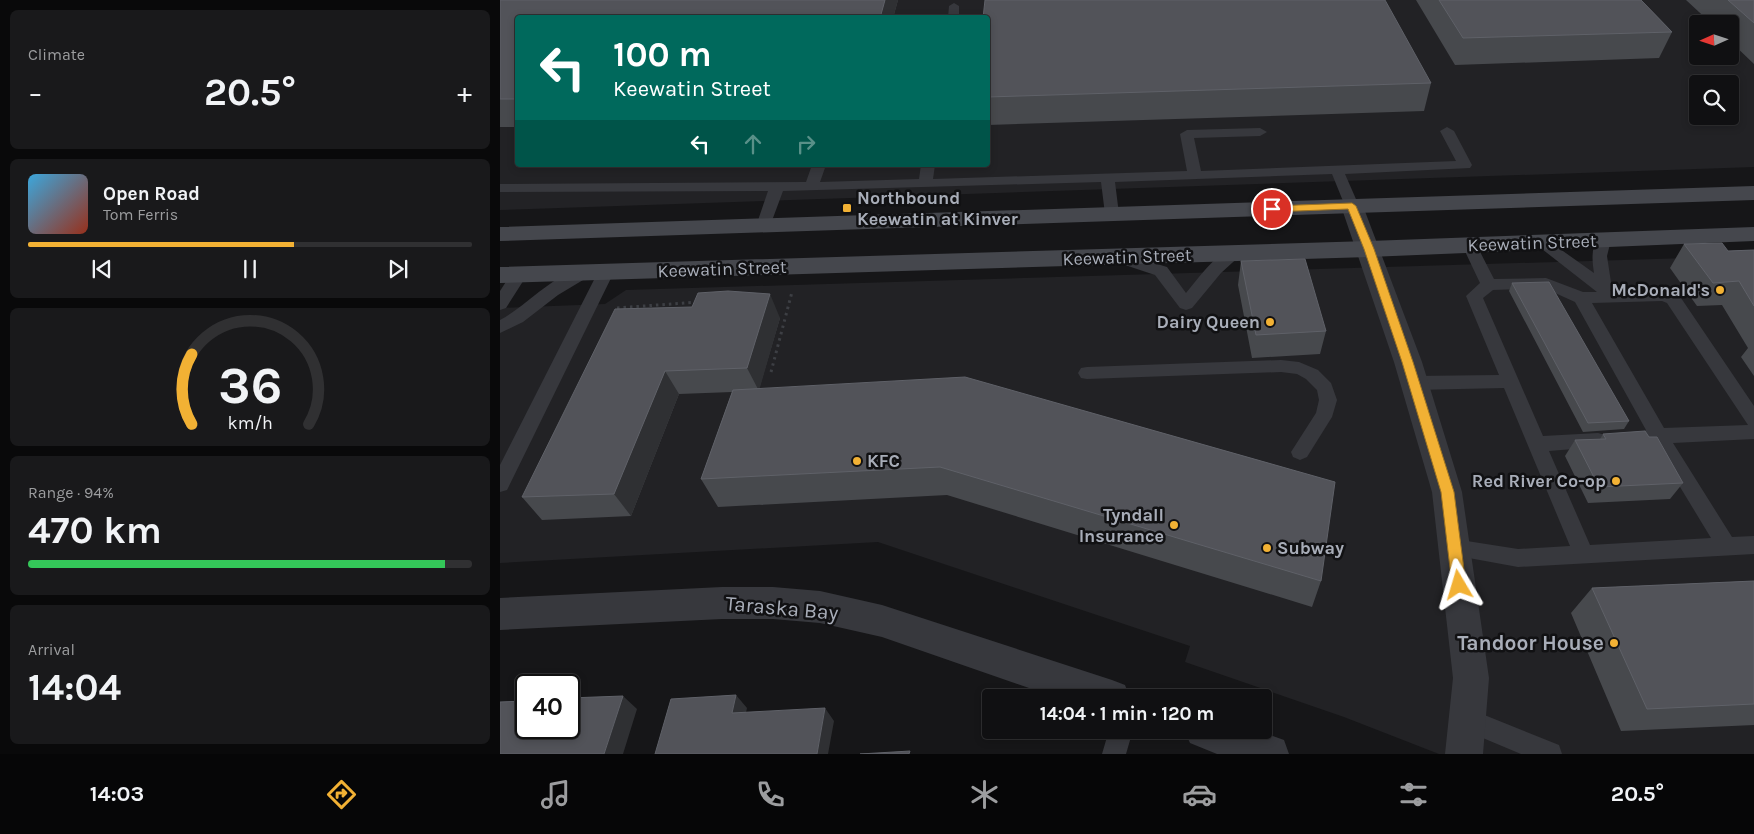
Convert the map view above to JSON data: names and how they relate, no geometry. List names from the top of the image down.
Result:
{
  "streets": {
    "main road": ["Keewatin Street"],
    "street": ["Taraska Bay"]
  },
  "places": {
    "transit": ["Northbound Keewatin at Kinver"],
    "other": [
      "McDonald's",
      "Dairy Queen",
      "KFC",
      "Red River Co-op",
      "Tyndall Insurance",
      "Subway",
      "Tandoor House"
    ]
  },
  "north": "left",
  "page": {
    "tile": [
      "Climate",
      ["Range · 94%", "470 km"],
      ["Arrival", "14:04"]
    ],
    "turn": ["100 m", "Keewatin Street"],
    "heat": ["−", "20.5°", "+"],
    "song": ["Open Road", "Tom Ferris"],
    "limit": "40",
    "trip": "14:04 · 1 min · 120 m",
    "tabs": ["14:03", "20.5°"],
    "gauge": ["36", "km/h"]
  }
}
